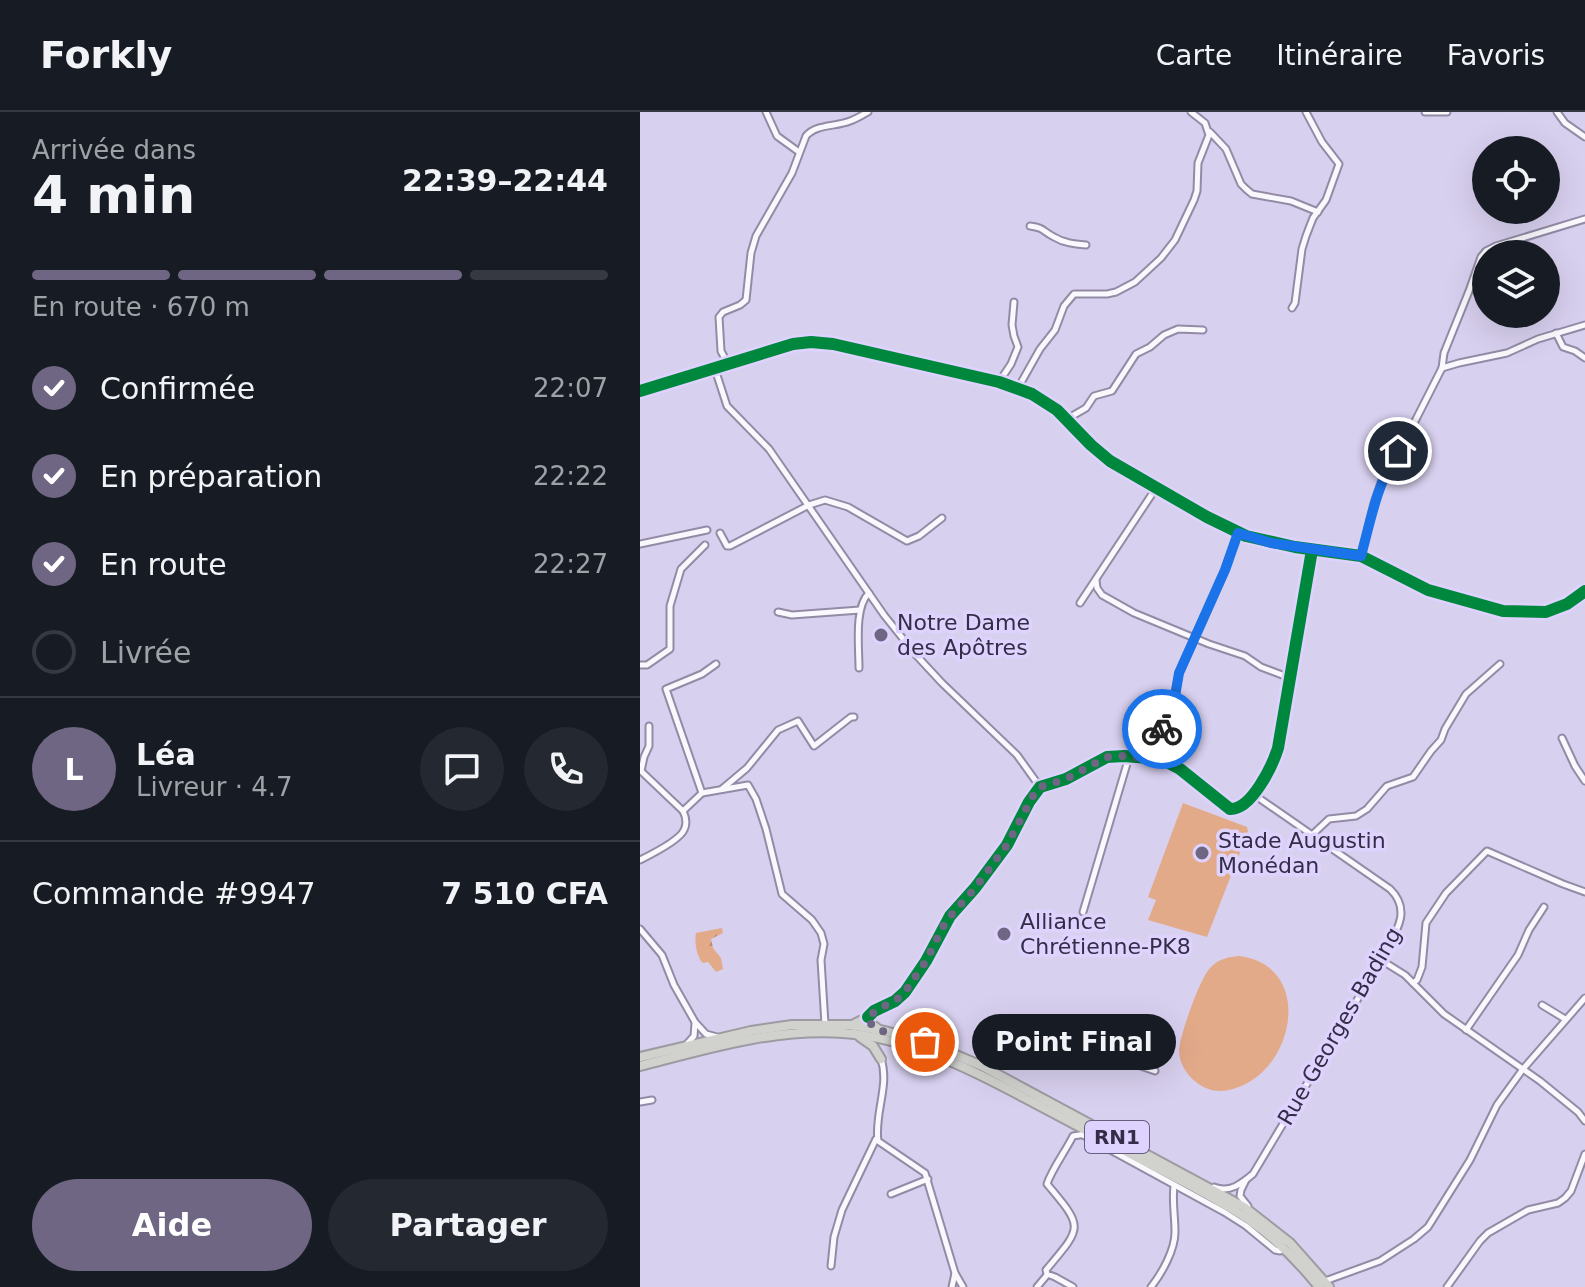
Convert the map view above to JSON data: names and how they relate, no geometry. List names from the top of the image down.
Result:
{
  "streets": {
    "highway": ["RN1"],
    "street": ["Rue Georges Bading"]
  },
  "places": [
    "Notre Dame des Apôtres",
    "Stade Augustin Monédan",
    "Alliance Chrétienne-PK8",
    "Point Final"
  ],
  "page": {
    "header": "Forkly",
    "nav": ["Carte", "Itinéraire", "Favoris"],
    "heading": ["4 min", "Arrivée dans", "22:39–22:44"],
    "panel": [
      "Léa",
      "Livreur · 4.7",
      "Commande #9947",
      "7 510 CFA"
    ],
    "bar": "En route · 670 m",
    "list": [
      ["Confirmée", "22:07"],
      ["En préparation", "22:22"],
      ["En route", "22:27"],
      "Livrée"
    ],
    "round": "L",
    "bubble": "Point Final",
    "buttons": ["Aide", "Partager"]
  }
}
